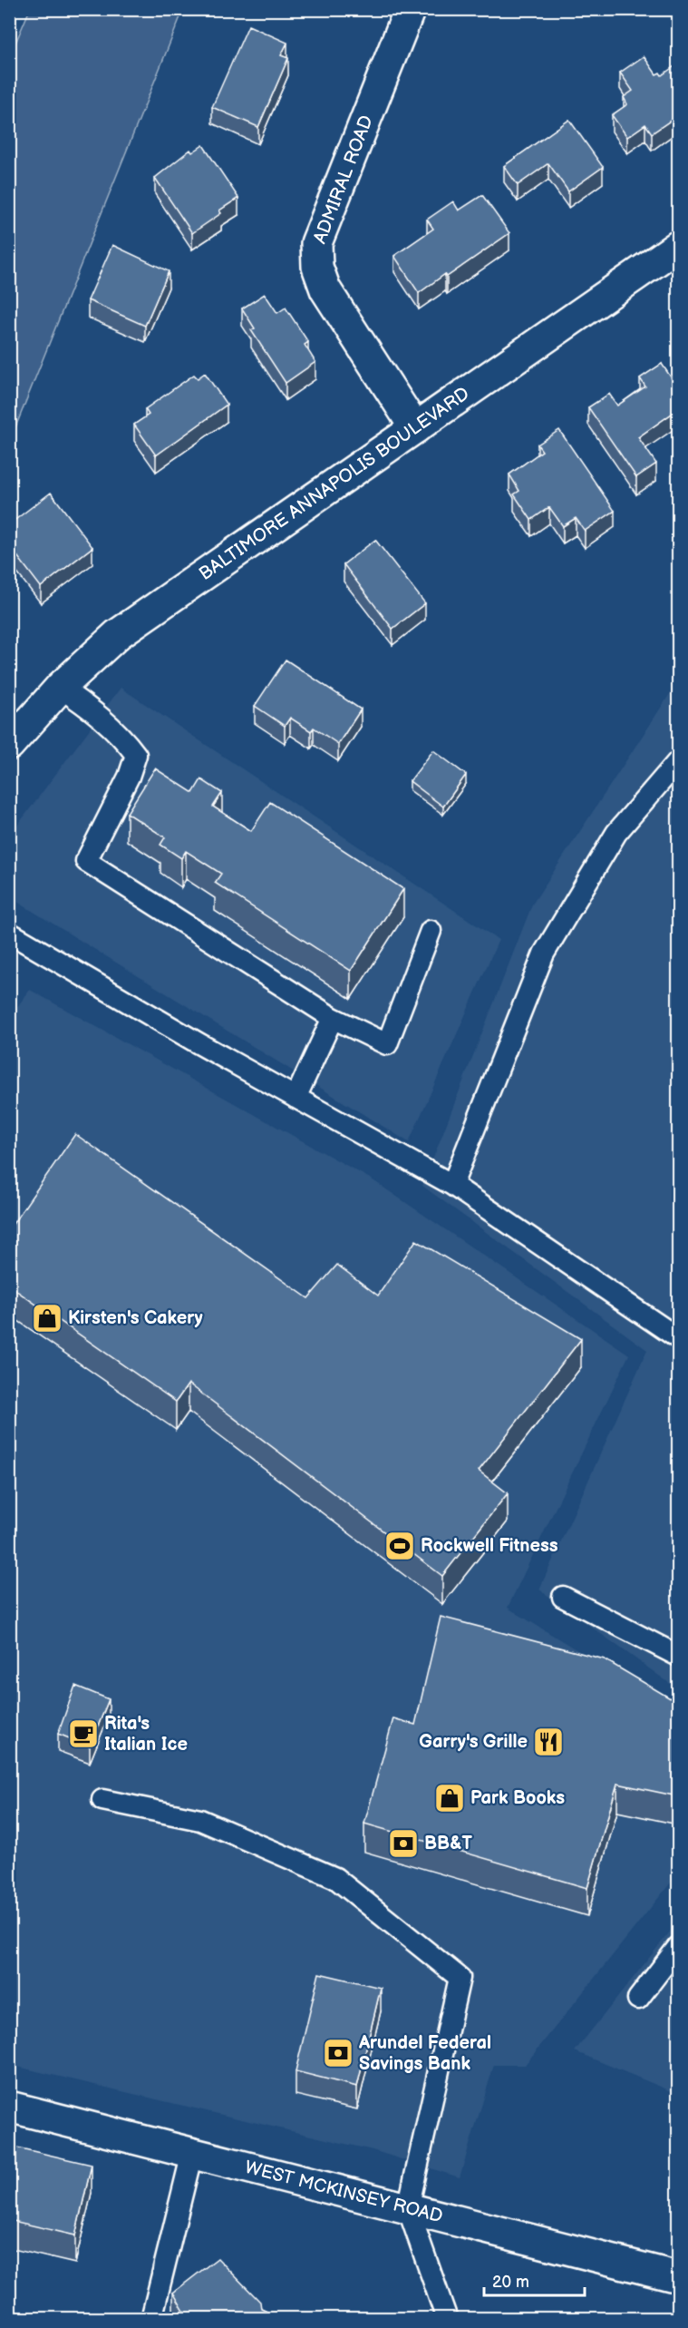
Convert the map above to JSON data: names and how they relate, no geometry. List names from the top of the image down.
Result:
{
  "streets": {
    "street": ["ADMIRAL ROAD", "BALTIMORE ANNAPOLIS BOULEVARD", "WEST MCKINSEY ROAD"]
  },
  "crossings": [
    ["ADMIRAL ROAD", "BALTIMORE ANNAPOLIS BOULEVARD"]
  ],
  "places": {
    "shop": ["Kirsten's Cakery", "Park Books"],
    "sports": ["Rockwell Fitness"],
    "cafe": ["Rita's Italian Ice"],
    "restaurant": ["Garry's Grille"],
    "bank": ["BB&T", "Arundel Federal Savings Bank"]
  },
  "scale_bar": "20 m"
}
